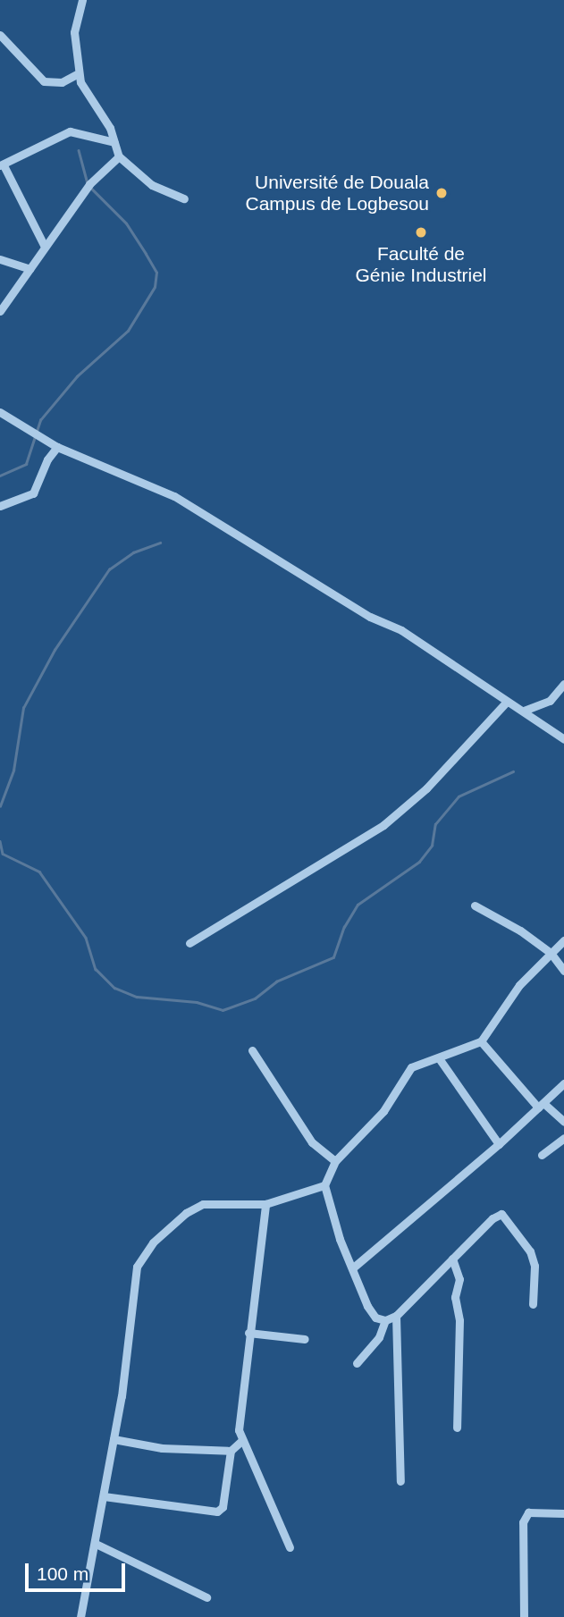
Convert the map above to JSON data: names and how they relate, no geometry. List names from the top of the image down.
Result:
{
  "places": ["Université de Douala Campus de Logbesou", "Faculté de Génie Industriel"],
  "scale_bar": "100 m"
}
